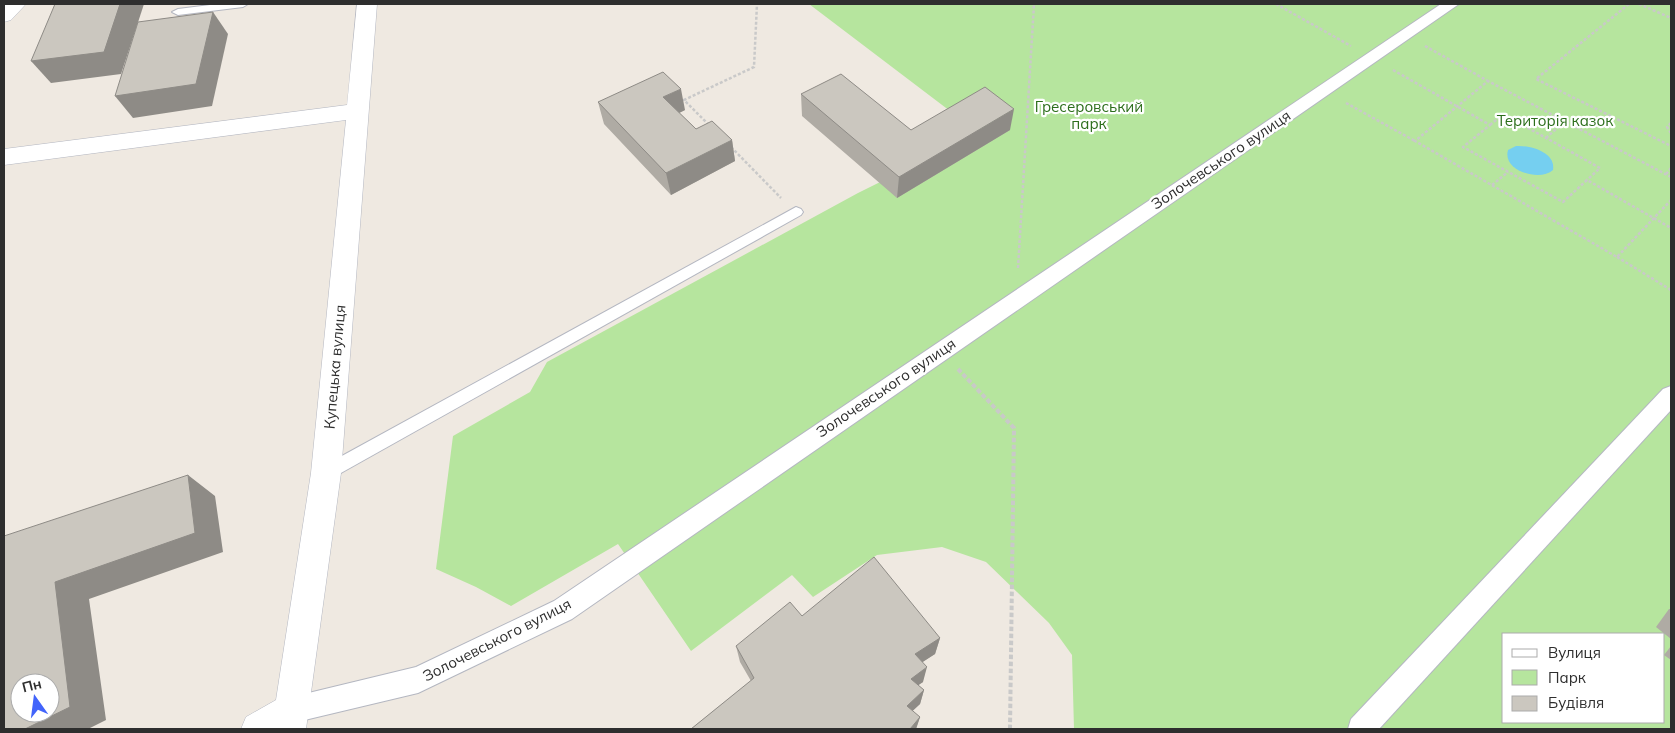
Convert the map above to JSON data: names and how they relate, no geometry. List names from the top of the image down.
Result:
{
  "streets": {
    "street": ["Золочевського вулиця", "Купецька вулиця"]
  },
  "crossings": [
    ["Золочевського вулиця", "Купецька вулиця"]
  ],
  "parks": ["Гресеровський парк", "Територія казок"],
  "legend": ["Вулиця", "Парк", "Будівля"],
  "north": "top"
}
